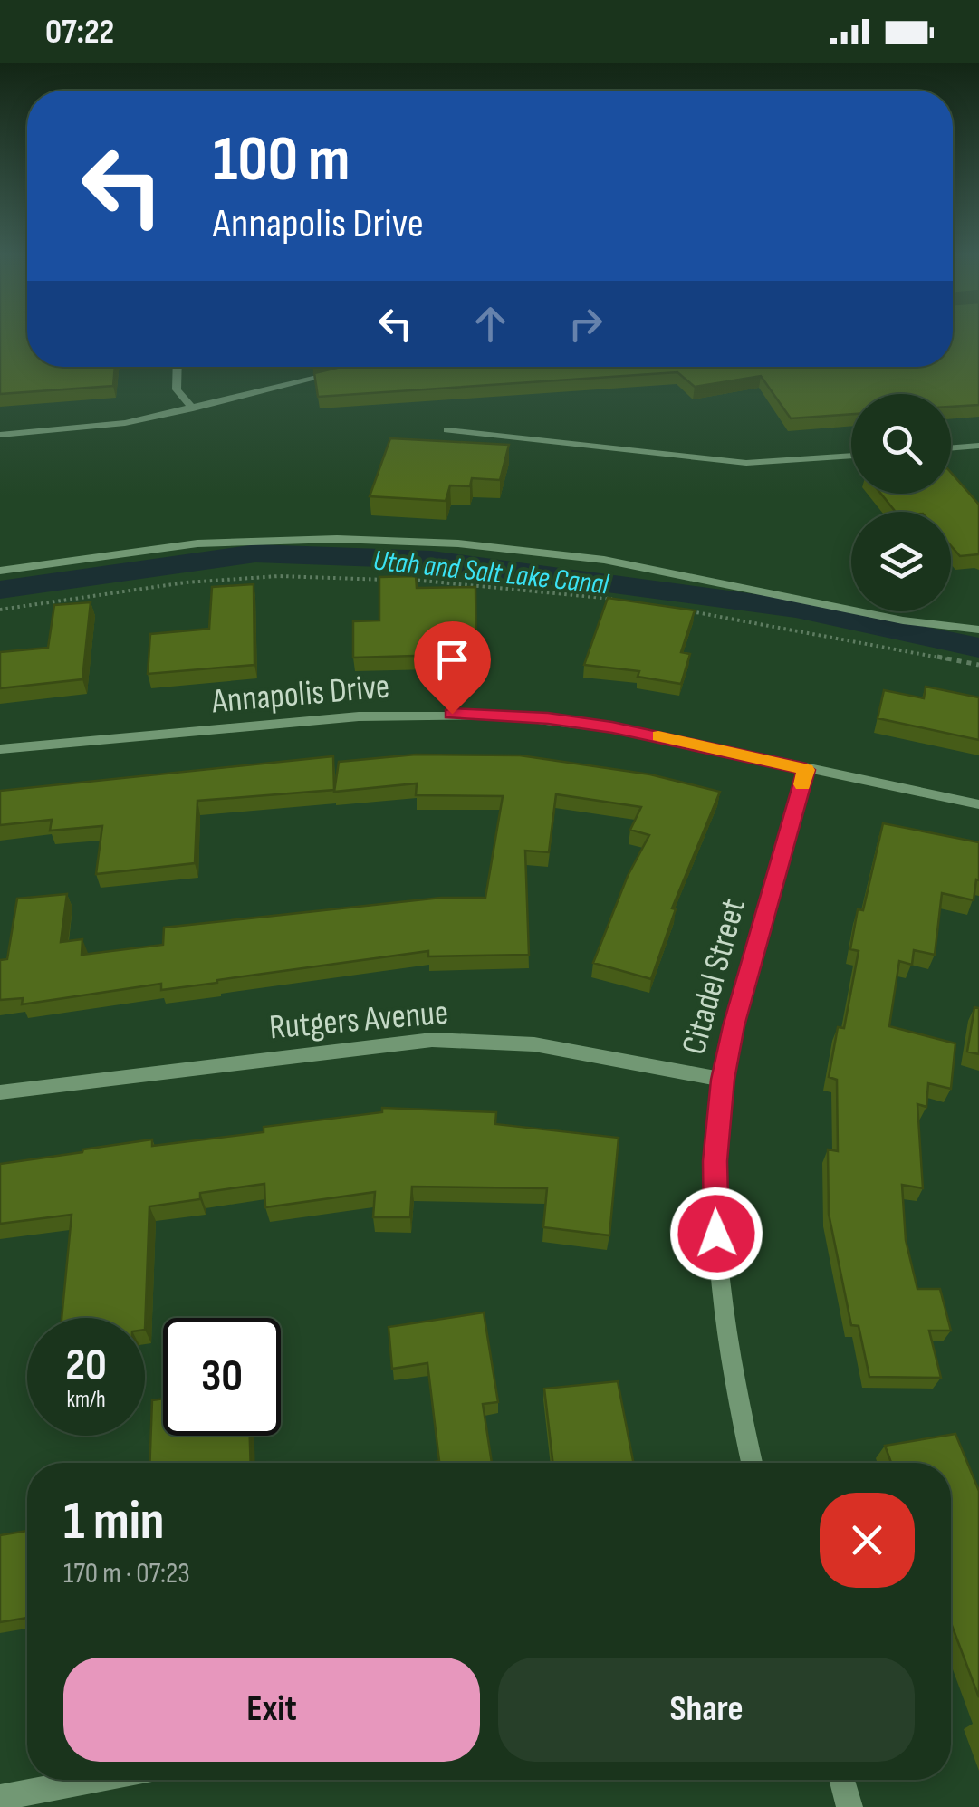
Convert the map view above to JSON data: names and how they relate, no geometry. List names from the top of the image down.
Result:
{
  "streets": {
    "street": ["Annapolis Drive", "Citadel Street", "Rutgers Avenue"]
  },
  "crossings": [
    ["Annapolis Drive", "Citadel Street"],
    ["Citadel Street", "Rutgers Avenue"]
  ],
  "water": ["Utah and Salt Lake Canal"],
  "page": {
    "status": "07:22",
    "turn": ["100 m", "Annapolis Drive"],
    "speed": "20 km/h",
    "limit": "30",
    "heading": ["1 min", "170 m · 07:23"],
    "buttons": ["Exit", "Share"]
  }
}
